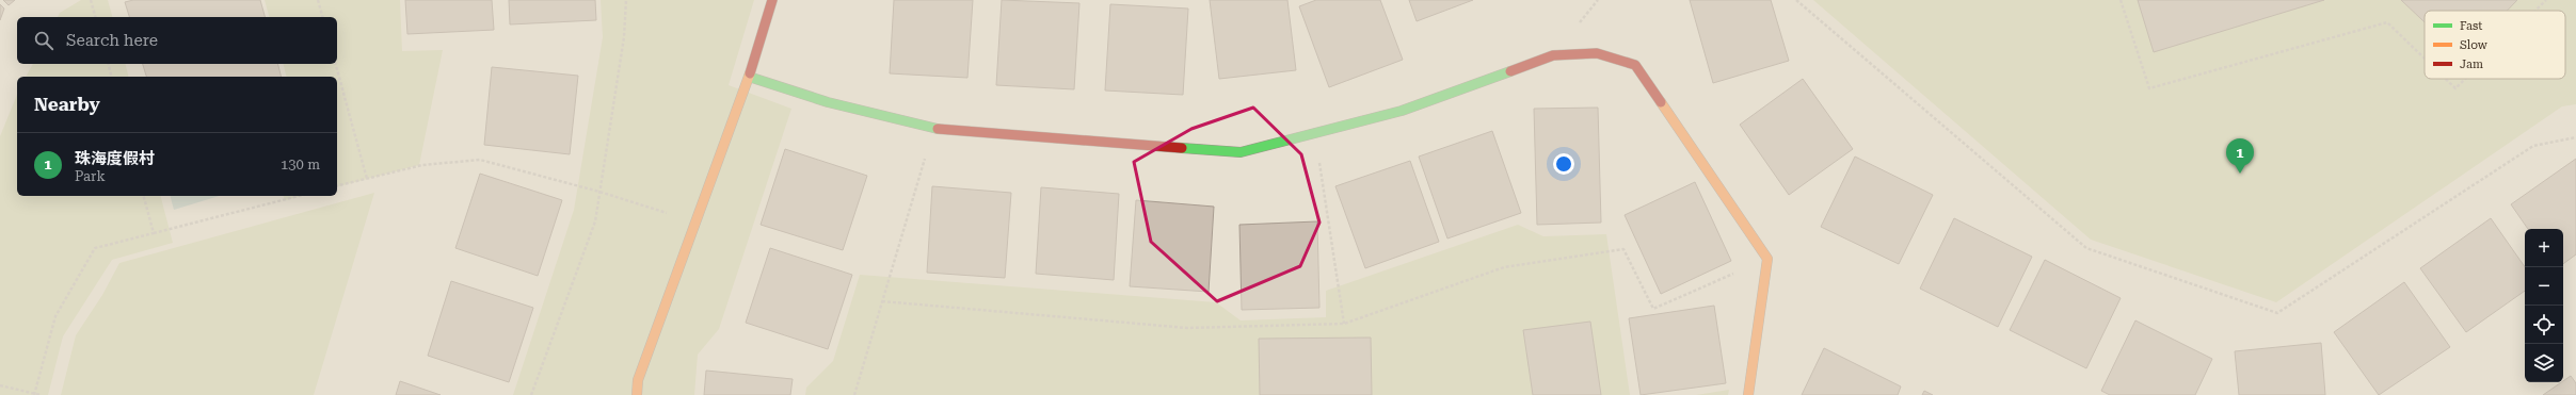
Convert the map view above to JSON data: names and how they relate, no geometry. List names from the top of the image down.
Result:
{
  "legend": ["Fast", "Slow", "Jam"],
  "page": {
    "search": "Search here",
    "heading": "Nearby",
    "list": [
      {
        "mark": "1",
        "name": "珠海度假村",
        "note": "Park",
        "value": "130 m"
      }
    ],
    "pins": "1",
    "map_buttons": ["+", "−"]
  }
}
